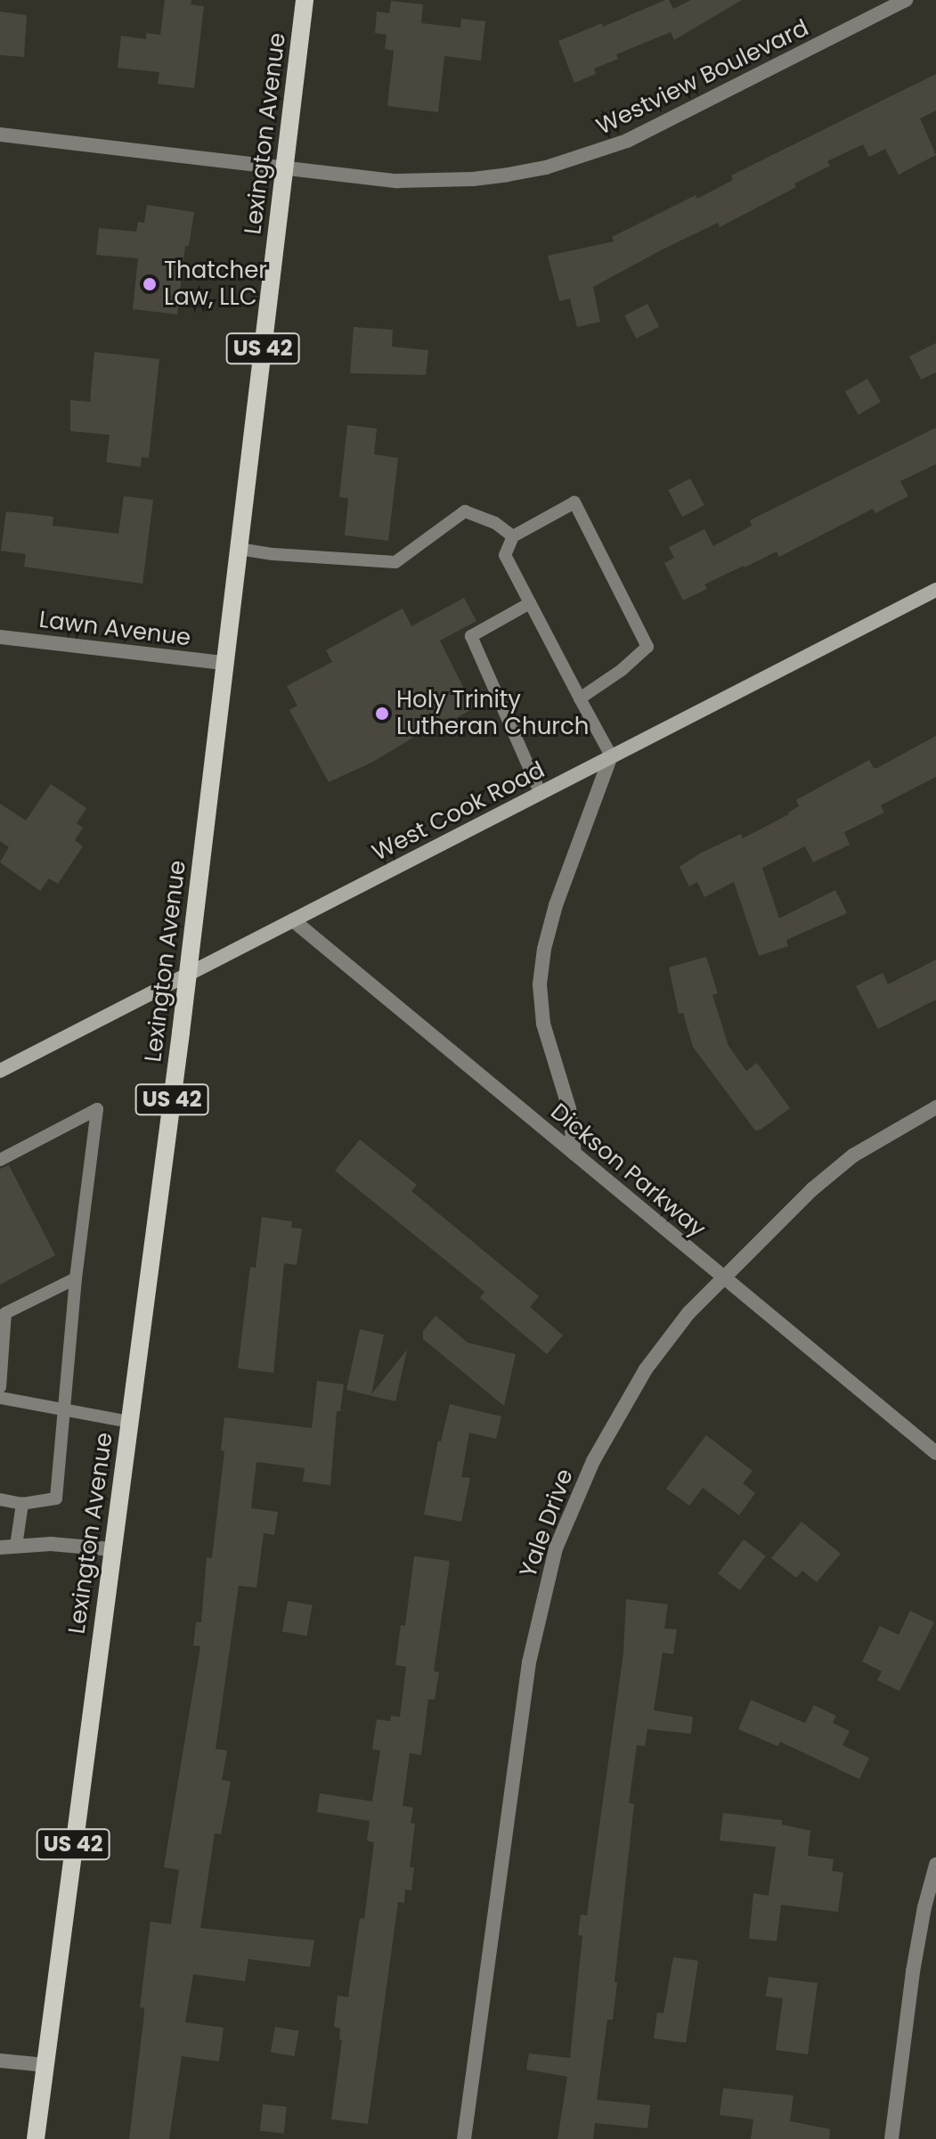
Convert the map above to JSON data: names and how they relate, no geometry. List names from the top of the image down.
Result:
{
  "streets": {
    "main road": ["Lexington Avenue", "US 42", "West Cook Road"],
    "street": [
      "Westview Boulevard",
      "Lawn Avenue",
      "Dickson Parkway",
      "Yale Drive"
    ]
  },
  "crossings": [
    ["Westview Boulevard", "Lexington Avenue"],
    ["Lexington Avenue", "Lawn Avenue"],
    ["Lexington Avenue", "West Cook Road"],
    ["West Cook Road", "Dickson Parkway"],
    ["Dickson Parkway", "Yale Drive"]
  ],
  "places": ["Thatcher Law, LLC", "Holy Trinity Lutheran Church"]
}
